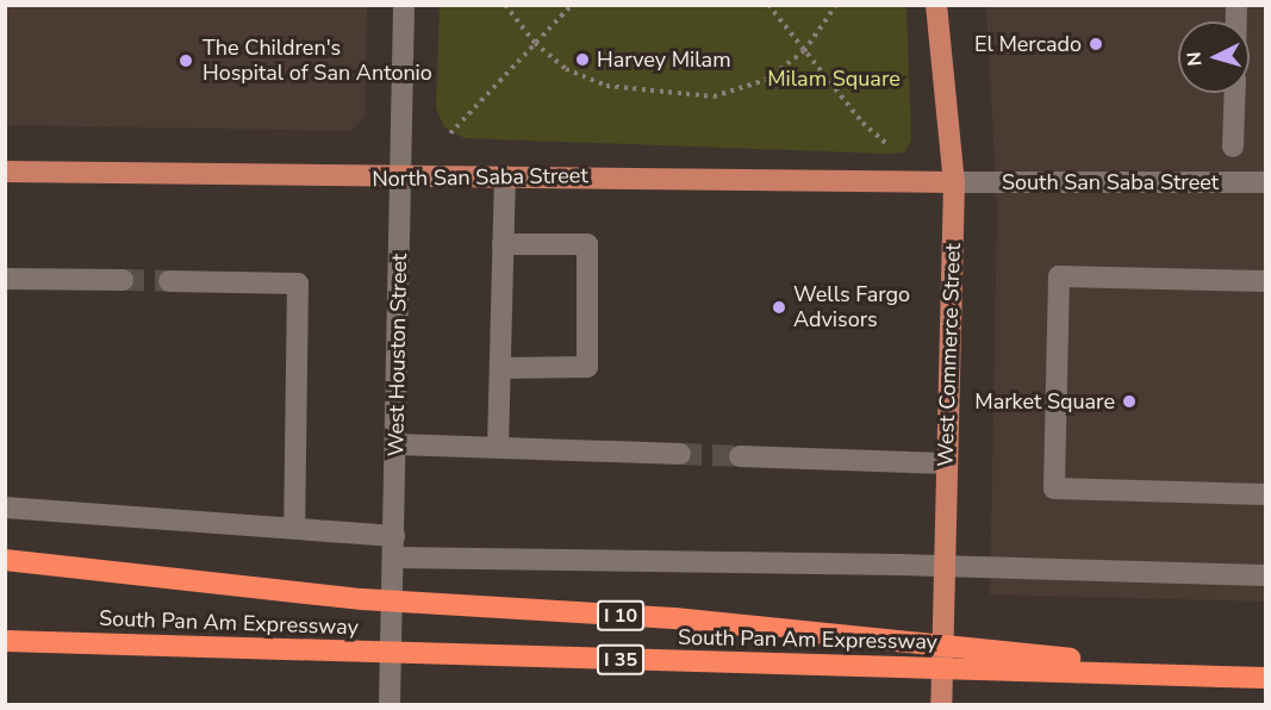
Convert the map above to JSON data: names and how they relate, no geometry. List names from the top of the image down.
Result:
{
  "streets": {
    "highway": ["I 10", "South Pan Am Expressway", "I 35"],
    "main road": ["North San Saba Street", "West Commerce Street"],
    "street": ["South San Saba Street", "West Houston Street"]
  },
  "crossings": [
    ["North San Saba Street", "South San Saba Street"],
    ["North San Saba Street", "West Houston Street"],
    ["North San Saba Street", "West Commerce Street"],
    ["South San Saba Street", "West Commerce Street"],
    ["I 10", "South Pan Am Expressway"]
  ],
  "parks": ["Milam Square"],
  "places": [
    "El Mercado",
    "Harvey Milam",
    "The Children's Hospital of San Antonio",
    "Wells Fargo Advisors",
    "Market Square"
  ],
  "north": "left"
}
